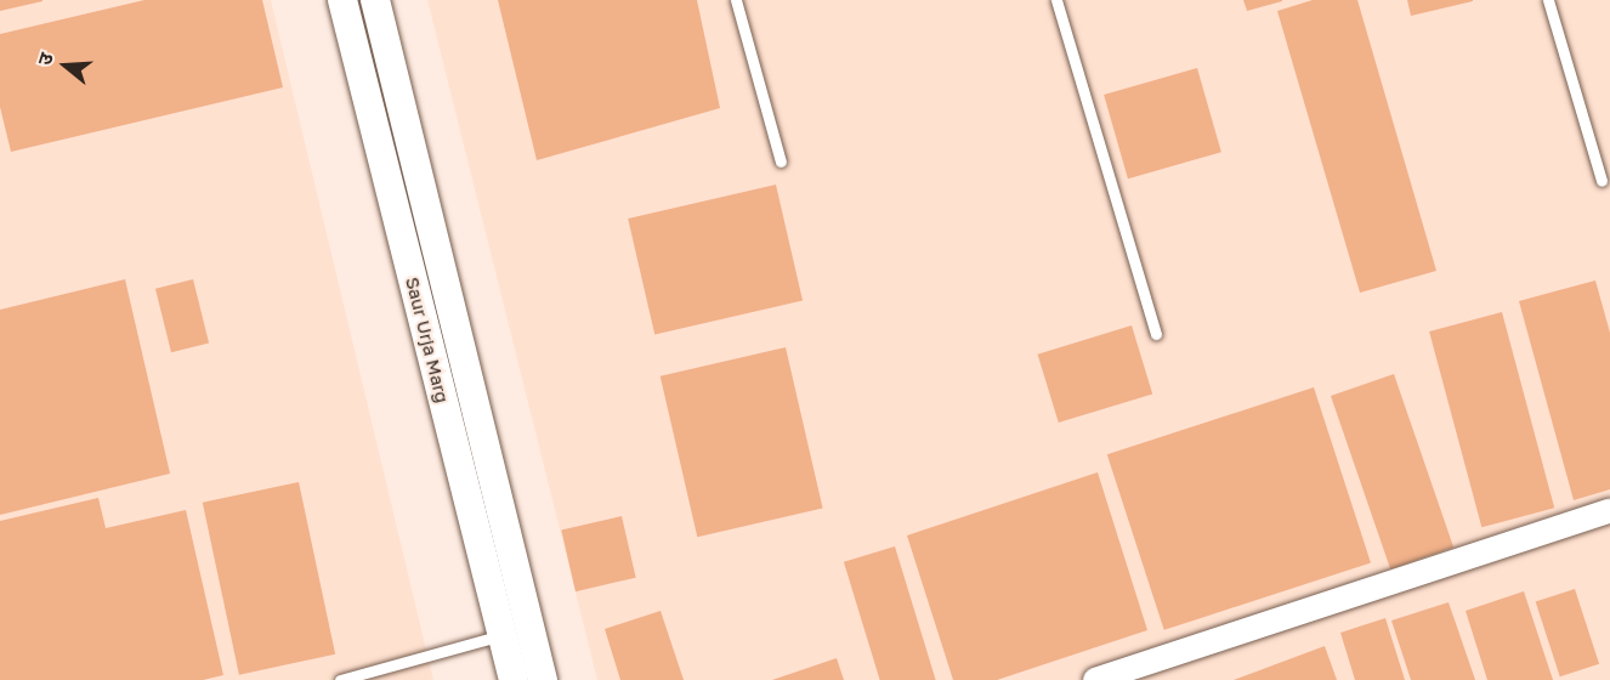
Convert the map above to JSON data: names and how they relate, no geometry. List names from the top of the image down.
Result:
{
  "streets": {
    "street": ["Saur Urja Marg"]
  },
  "north": "left"
}
